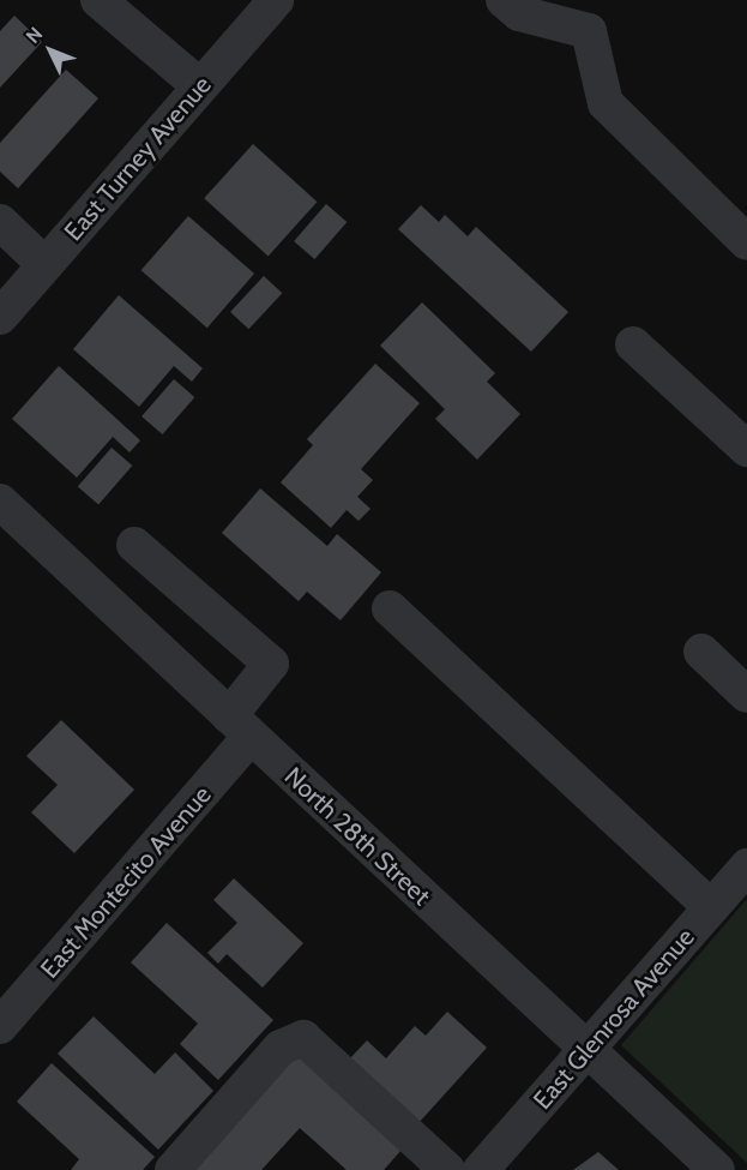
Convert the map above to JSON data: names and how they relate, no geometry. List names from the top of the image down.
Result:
{
  "streets": {
    "street": [
      "East Turney Avenue",
      "North 28th Street",
      "East Montecito Avenue",
      "East Glenrosa Avenue"
    ]
  },
  "crossings": [
    ["North 28th Street", "East Montecito Avenue"],
    ["North 28th Street", "East Glenrosa Avenue"]
  ],
  "north": "top left"
}
